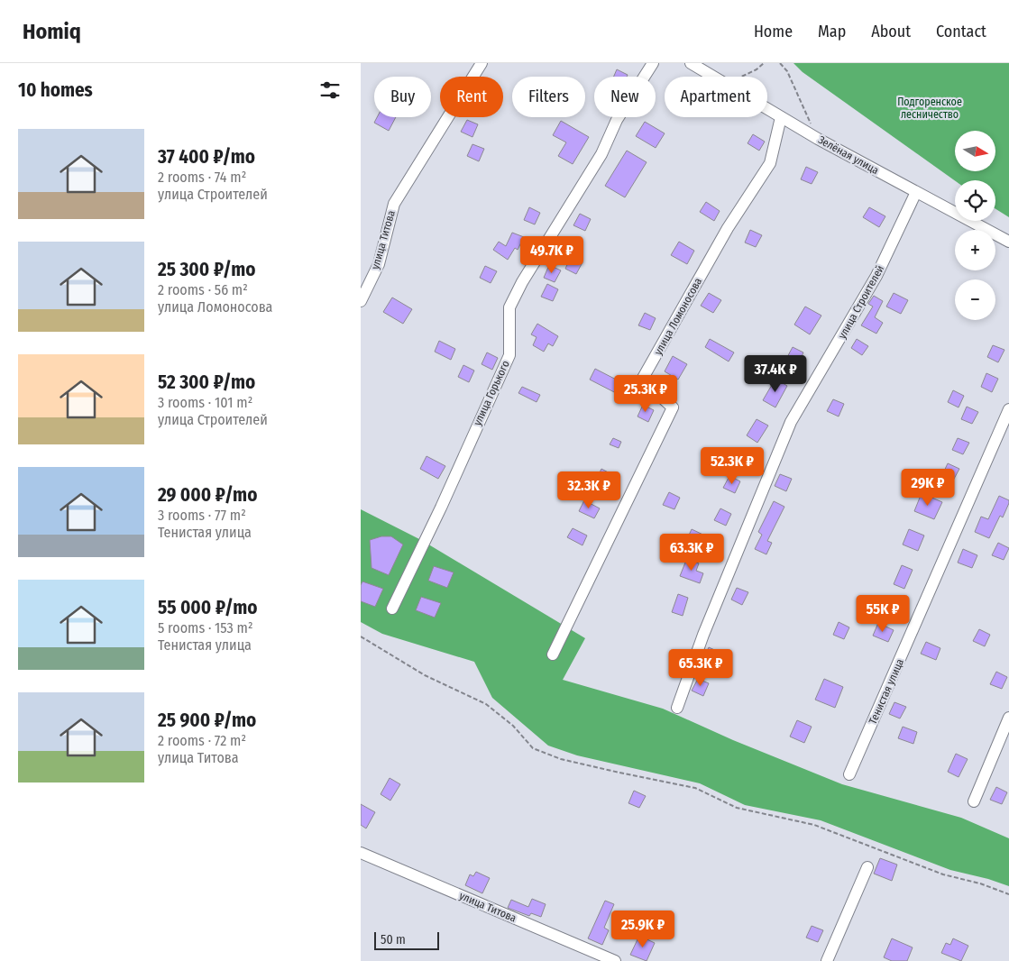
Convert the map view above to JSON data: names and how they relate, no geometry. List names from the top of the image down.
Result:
{
  "streets": {
    "street": [
      "Зелёная улица",
      "улица Титова",
      "улица Строителей",
      "улица Ломоносова",
      "улица Горького",
      "Тенистая улица"
    ]
  },
  "crossings": [
    ["Зелёная улица", "улица Строителей"],
    ["Зелёная улица", "улица Ломоносова"]
  ],
  "parks": ["Подгоренское лесничество"],
  "scale_bar": "50 m",
  "north": "right",
  "page": {
    "header": "Homiq",
    "nav": [
      "Home",
      "Map",
      "About",
      "Contact"
    ],
    "heading": "10 homes",
    "chip": [
      "Buy",
      "Rent",
      "Filters",
      "New",
      "Apartment"
    ],
    "list": [
      {
        "name": "37 400 ₽/mo",
        "note": "2 rooms · 74 m² · улица Строителей"
      },
      {
        "name": "25 300 ₽/mo",
        "note": "2 rooms · 56 m² · улица Ломоносова"
      },
      {
        "name": "52 300 ₽/mo",
        "note": "3 rooms · 101 m² · улица Строителей"
      },
      {
        "name": "29 000 ₽/mo",
        "note": "3 rooms · 77 m² · Тенистая улица"
      },
      {
        "name": "55 000 ₽/mo",
        "note": "5 rooms · 153 m² · Тенистая улица"
      },
      {
        "name": "25 900 ₽/mo",
        "note": "2 rooms · 72 m² · улица Титова"
      }
    ],
    "map_buttons": ["+", "−"],
    "price": [
      "49.7K ₽",
      "37.4K ₽",
      "25.3K ₽",
      "52.3K ₽",
      "29K ₽",
      "32.3K ₽",
      "63.3K ₽",
      "55K ₽",
      "65.3K ₽",
      "25.9K ₽"
    ],
    "scale": "50 m"
  }
}
